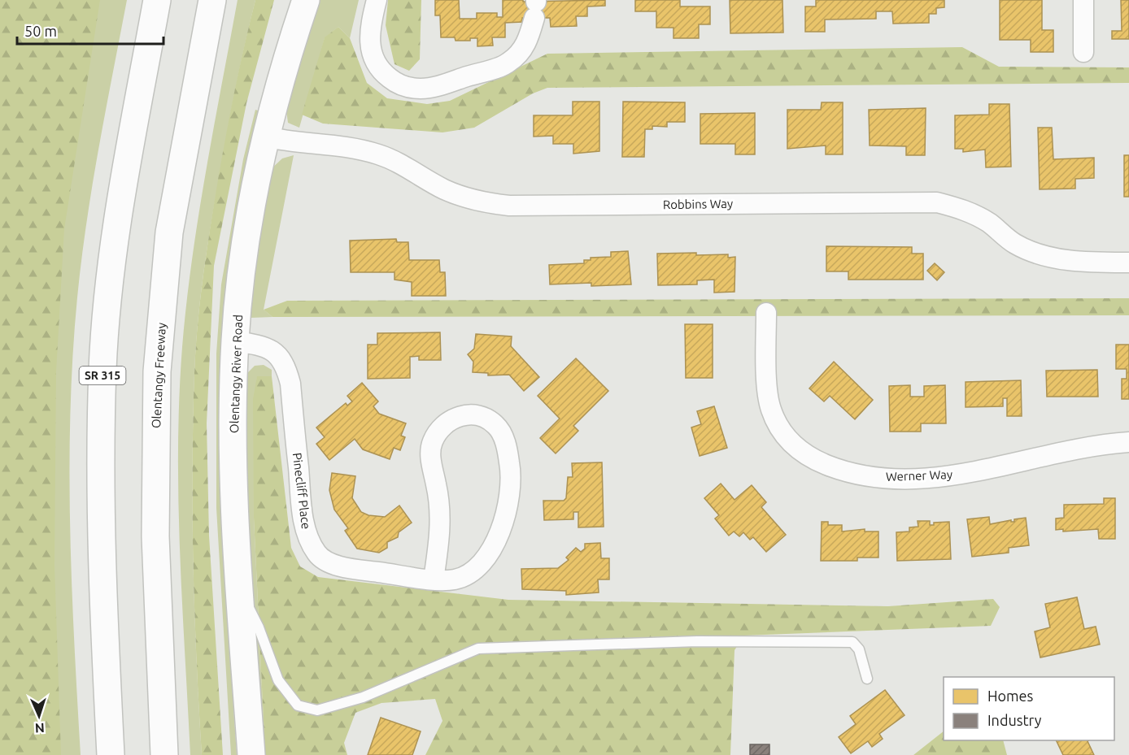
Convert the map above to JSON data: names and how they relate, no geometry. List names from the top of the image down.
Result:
{
  "streets": {
    "main road": ["Olentangy River Road", "SR 315", "Olentangy Freeway"],
    "street": ["Robbins Way", "Werner Way", "Pinecliff Place"]
  },
  "crossings": [
    ["Robbins Way", "Olentangy River Road"],
    ["Olentangy River Road", "Pinecliff Place"]
  ],
  "legend": ["Homes", "Industry"],
  "scale_bar": "50 m",
  "north": "bottom"
}
